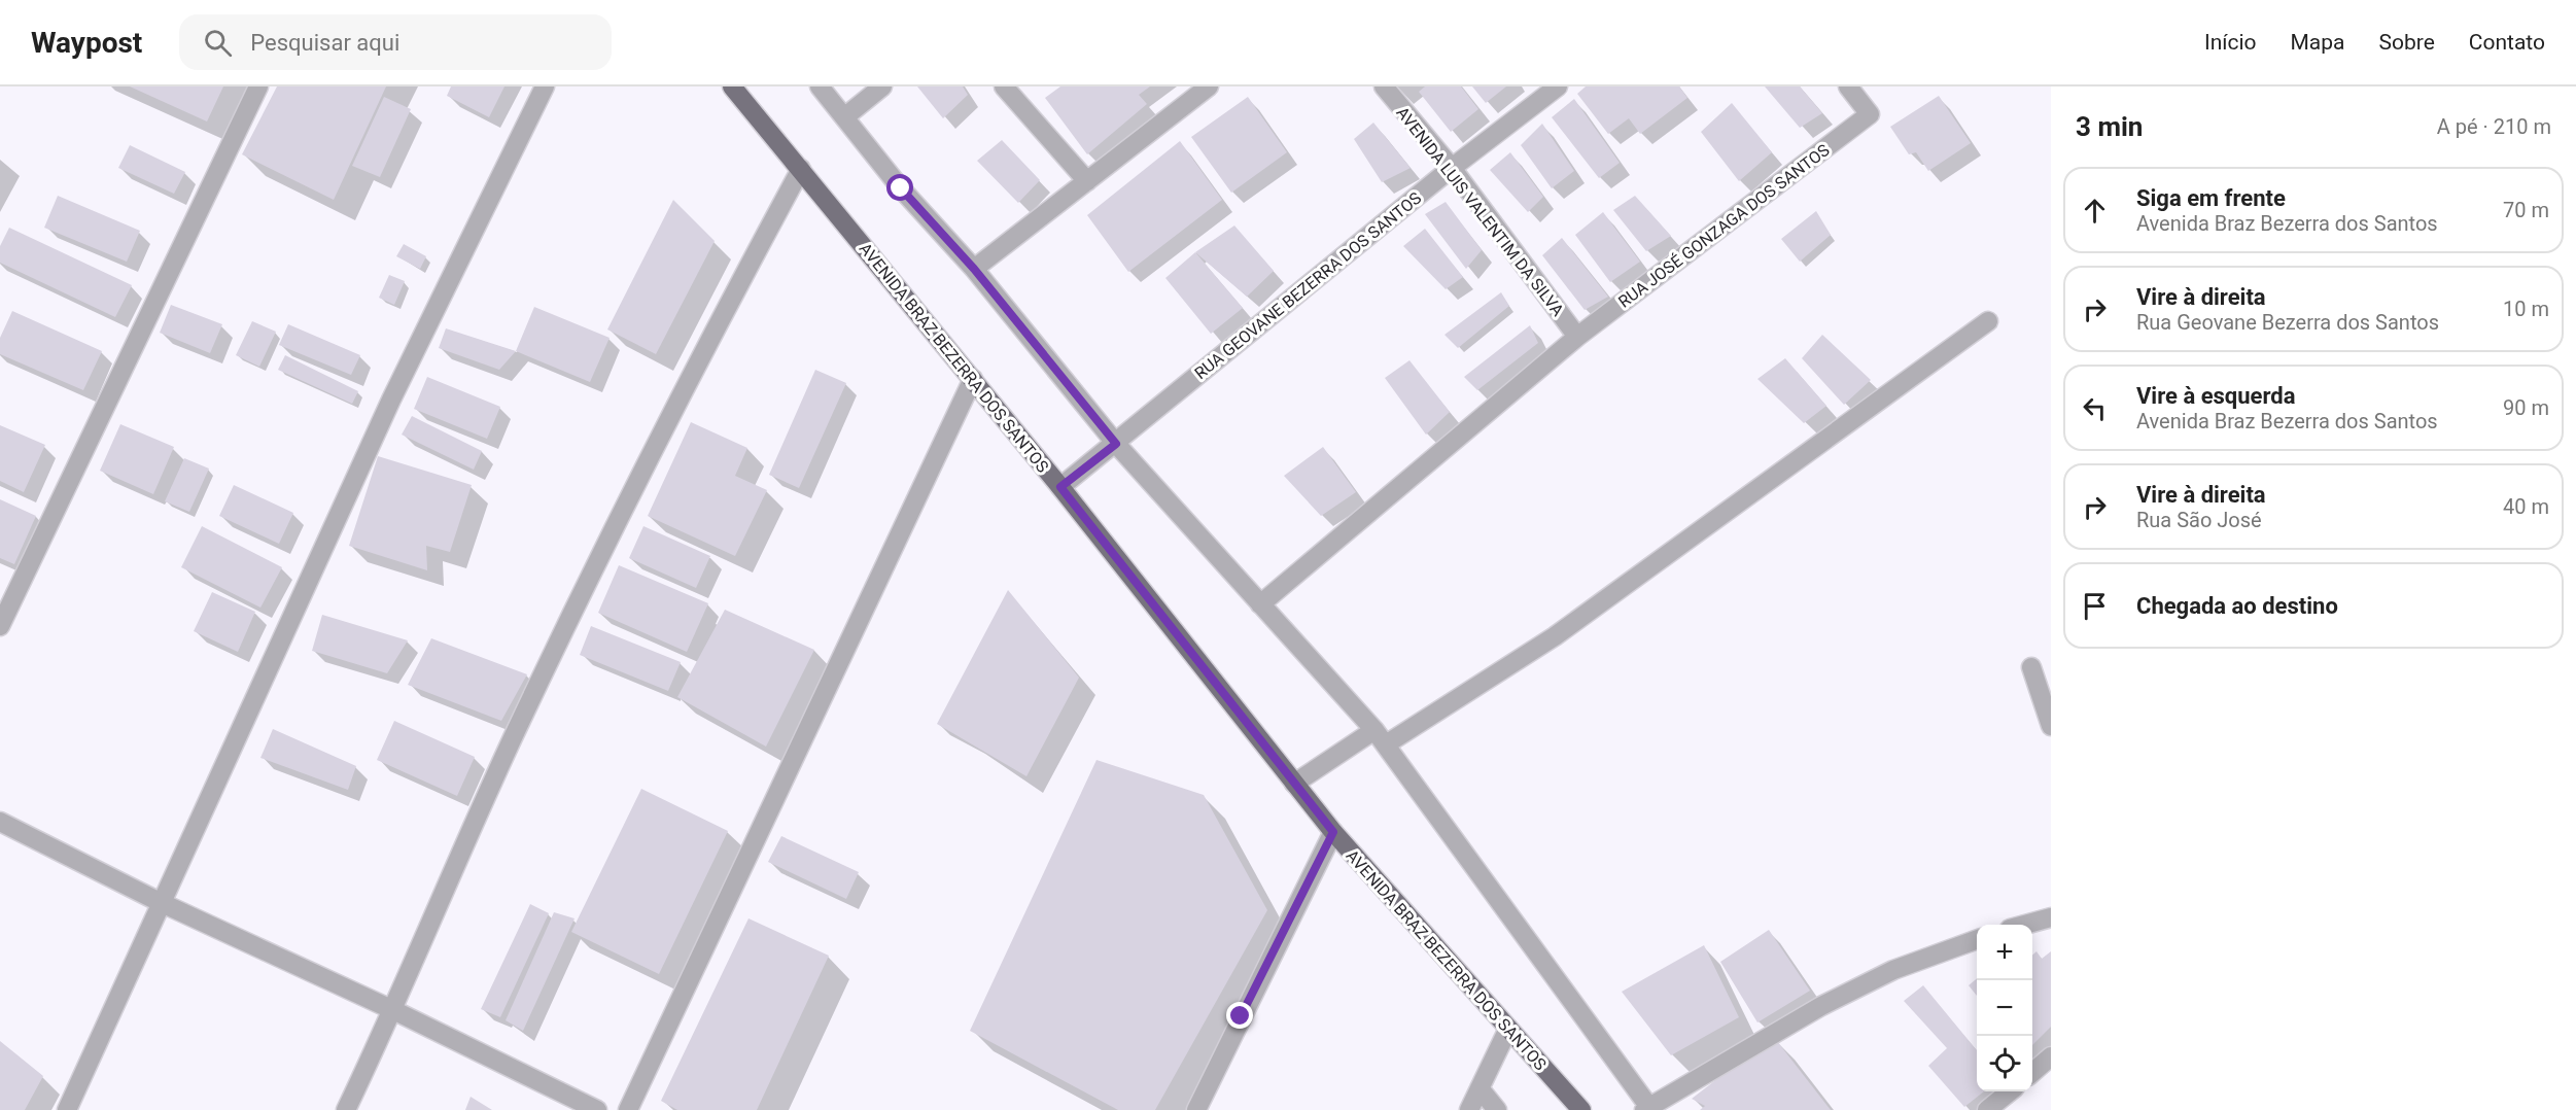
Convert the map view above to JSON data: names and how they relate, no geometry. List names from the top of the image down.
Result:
{
  "streets": {
    "main road": ["AVENIDA BRAZ BEZERRA DOS SANTOS"],
    "street": ["AVENIDA LUIS VALENTIM DA SILVA", "RUA JOSÉ GONZAGA DOS SANTOS", "RUA GEOVANE BEZERRA DOS SANTOS"]
  },
  "crossings": [
    ["AVENIDA LUIS VALENTIM DA SILVA", "RUA JOSÉ GONZAGA DOS SANTOS"],
    ["AVENIDA LUIS VALENTIM DA SILVA", "RUA GEOVANE BEZERRA DOS SANTOS"],
    ["RUA GEOVANE BEZERRA DOS SANTOS", "AVENIDA BRAZ BEZERRA DOS SANTOS"]
  ],
  "page": {
    "header": "Waypost",
    "search": "Pesquisar aqui",
    "nav": [
      "Início",
      "Mapa",
      "Sobre",
      "Contato"
    ],
    "heading": ["3 min", "A pé · 210 m"],
    "list": [
      ["Siga em frente", "Avenida Braz Bezerra dos Santos", "70 m"],
      ["Vire à direita", "Rua Geovane Bezerra dos Santos", "10 m"],
      ["Vire à esquerda", "Avenida Braz Bezerra dos Santos", "90 m"],
      ["Vire à direita", "Rua São José", "40 m"],
      "Chegada ao destino"
    ],
    "map_buttons": ["+", "−"]
  }
}
